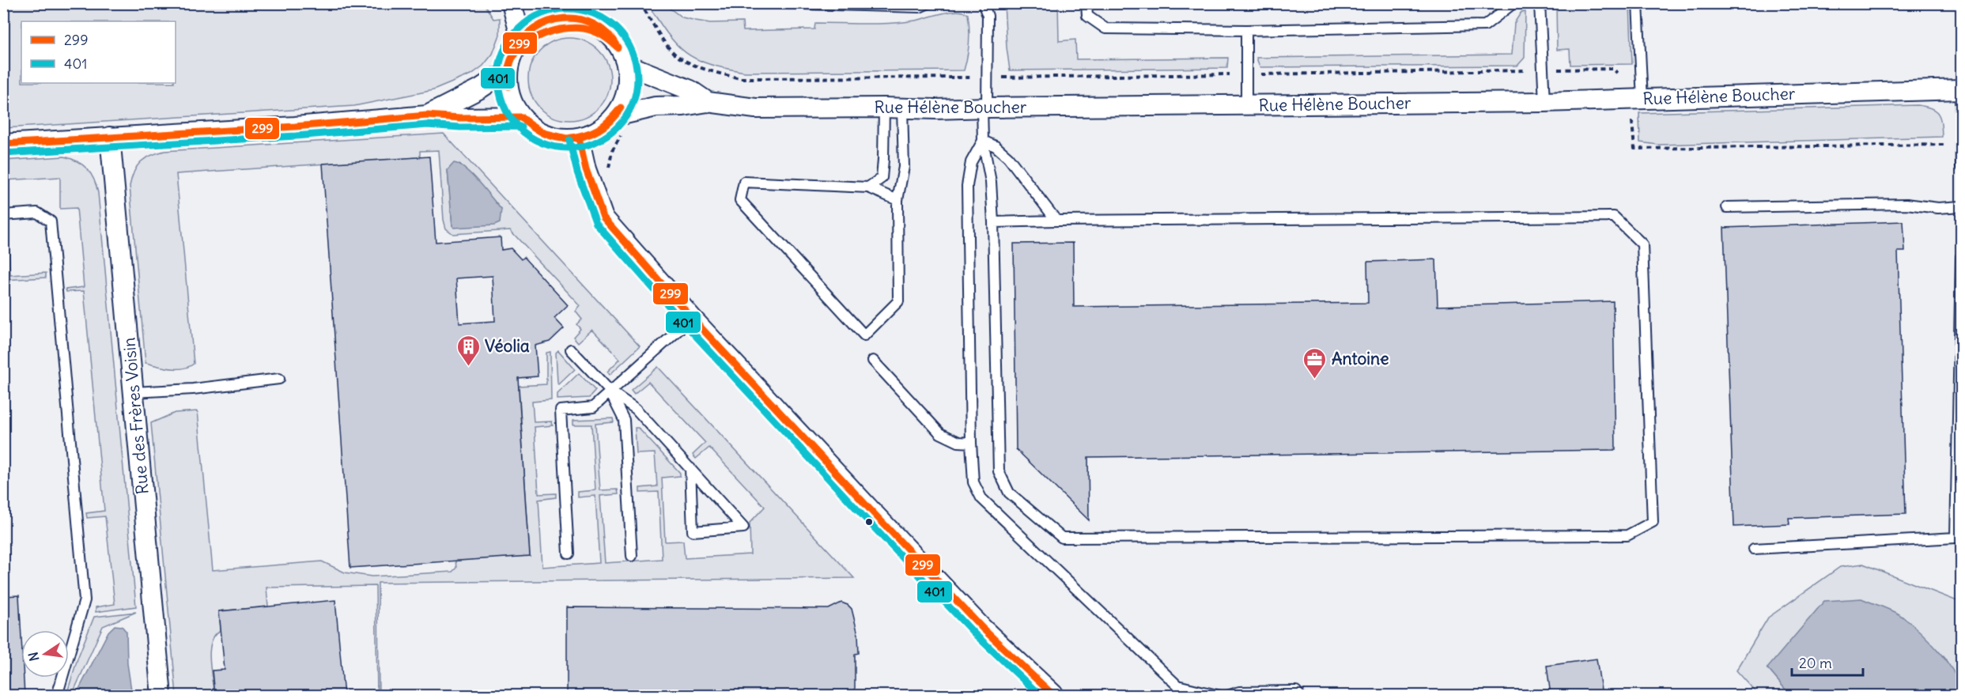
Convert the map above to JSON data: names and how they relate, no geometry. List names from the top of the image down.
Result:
{
  "streets": {
    "street": ["Rue Hélène Boucher", "Rue des Frères Voisin"]
  },
  "places": {
    "building": ["Véolia"],
    "office": ["Antoine"]
  },
  "lines": ["transit line 401", "transit line 299"],
  "legend": ["299", "401"],
  "scale_bar": "20 m",
  "north": "left"
}
